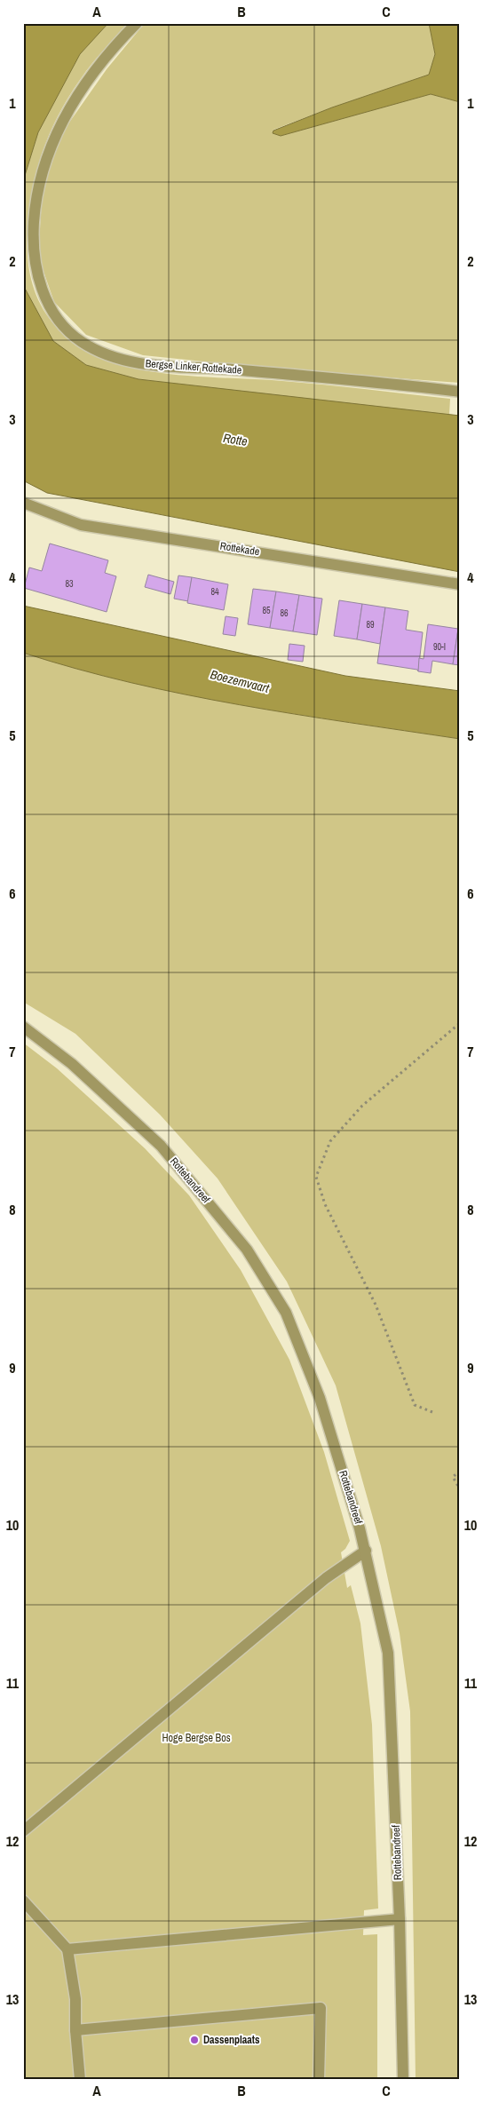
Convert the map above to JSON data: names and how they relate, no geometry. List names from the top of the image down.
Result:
{
  "streets": {
    "street": ["Bergse Linker Rottekade", "Rottekade", "Rottebandreef"]
  },
  "water": ["Rotte", "Boezemvaart"],
  "parks": ["Hoge Bergse Bos"],
  "places": ["Dassenplaats"],
  "house_numbers": [
    "83",
    "84",
    "85",
    "86",
    "89",
    "90-I"
  ],
  "grid": {
    "columns": ["A", "B", "C"],
    "rows": [
      "1",
      "2",
      "3",
      "4",
      "5",
      "6",
      "7",
      "8",
      "9",
      "10",
      "11",
      "12",
      "13"
    ]
  }
}
